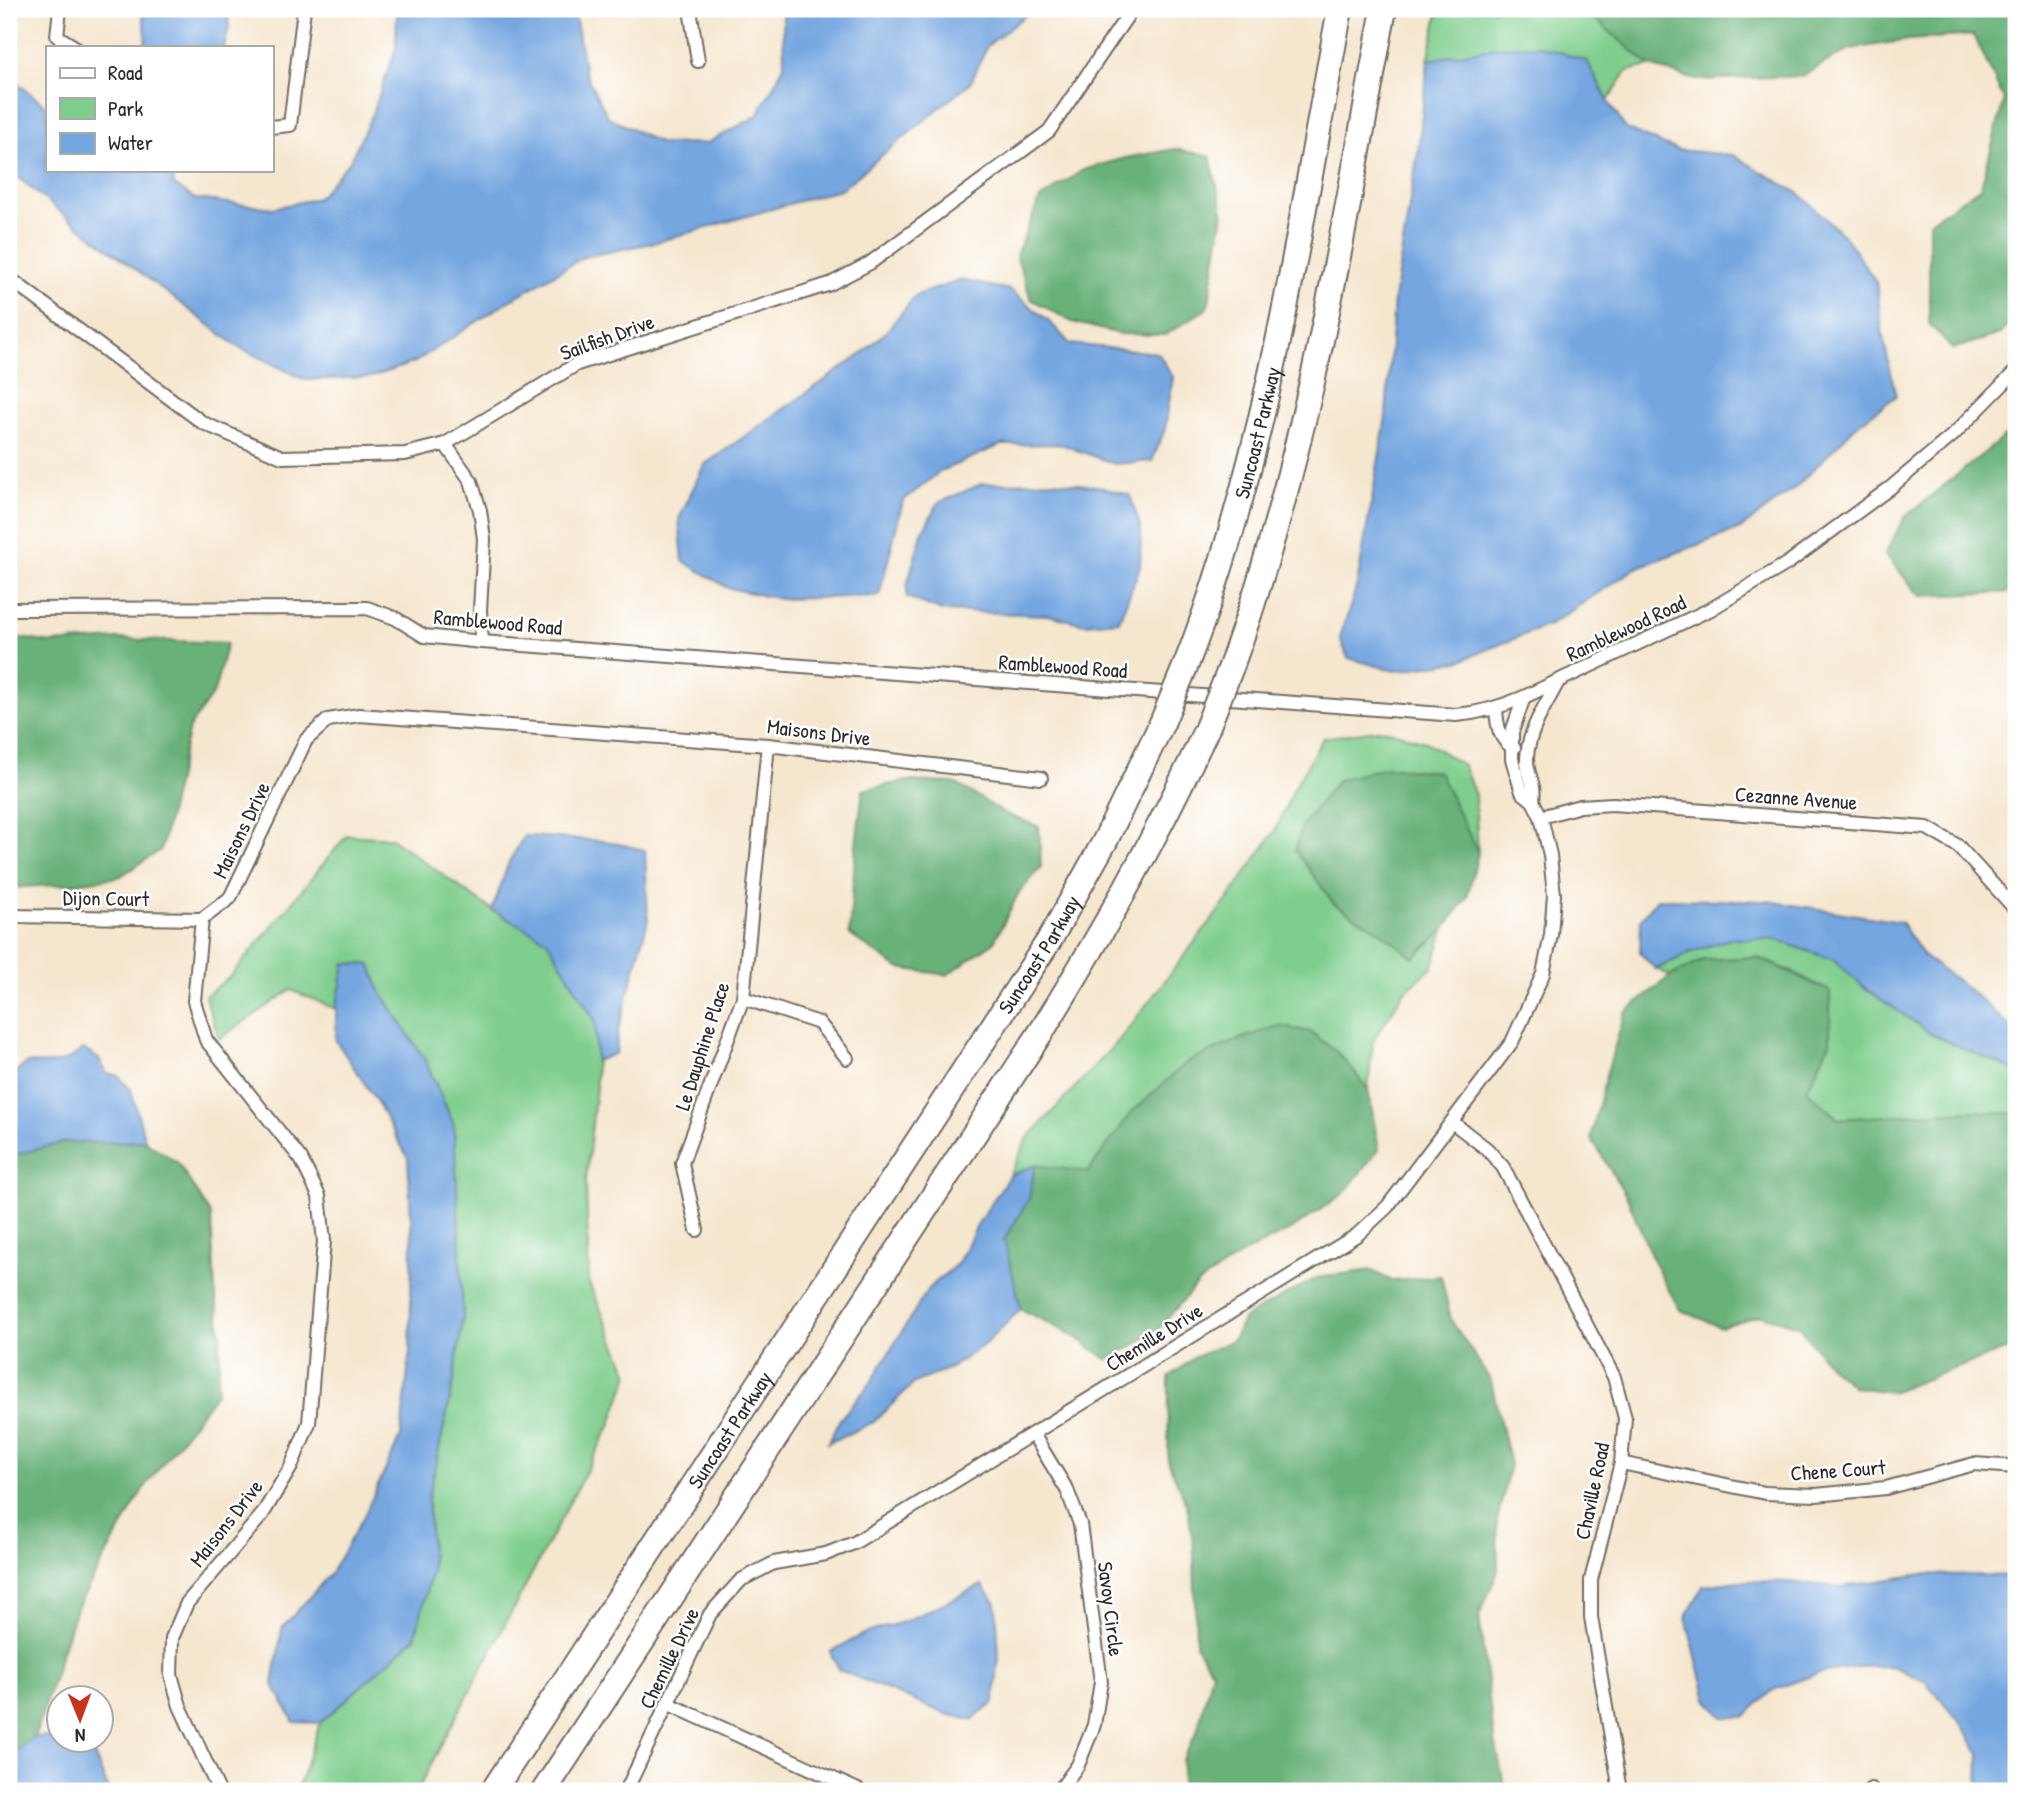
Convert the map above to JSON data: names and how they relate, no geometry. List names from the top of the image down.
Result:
{
  "streets": {
    "highway": ["Suncoast Parkway"],
    "street": [
      "Sailfish Drive",
      "Ramblewood Road",
      "Maisons Drive",
      "Cezanne Avenue",
      "Dijon Court",
      "Le Dauphine Place",
      "Chemille Drive",
      "Chene Court",
      "Chaville Road",
      "Savoy Circle"
    ]
  },
  "crossings": [
    ["Ramblewood Road", "Chemille Drive"],
    ["Maisons Drive", "Dijon Court"],
    ["Maisons Drive", "Le Dauphine Place"],
    ["Cezanne Avenue", "Chemille Drive"],
    ["Chemille Drive", "Chaville Road"],
    ["Chemille Drive", "Savoy Circle"],
    ["Chene Court", "Chaville Road"]
  ],
  "legend": ["Road", "Park", "Water"],
  "north": "bottom"
}
